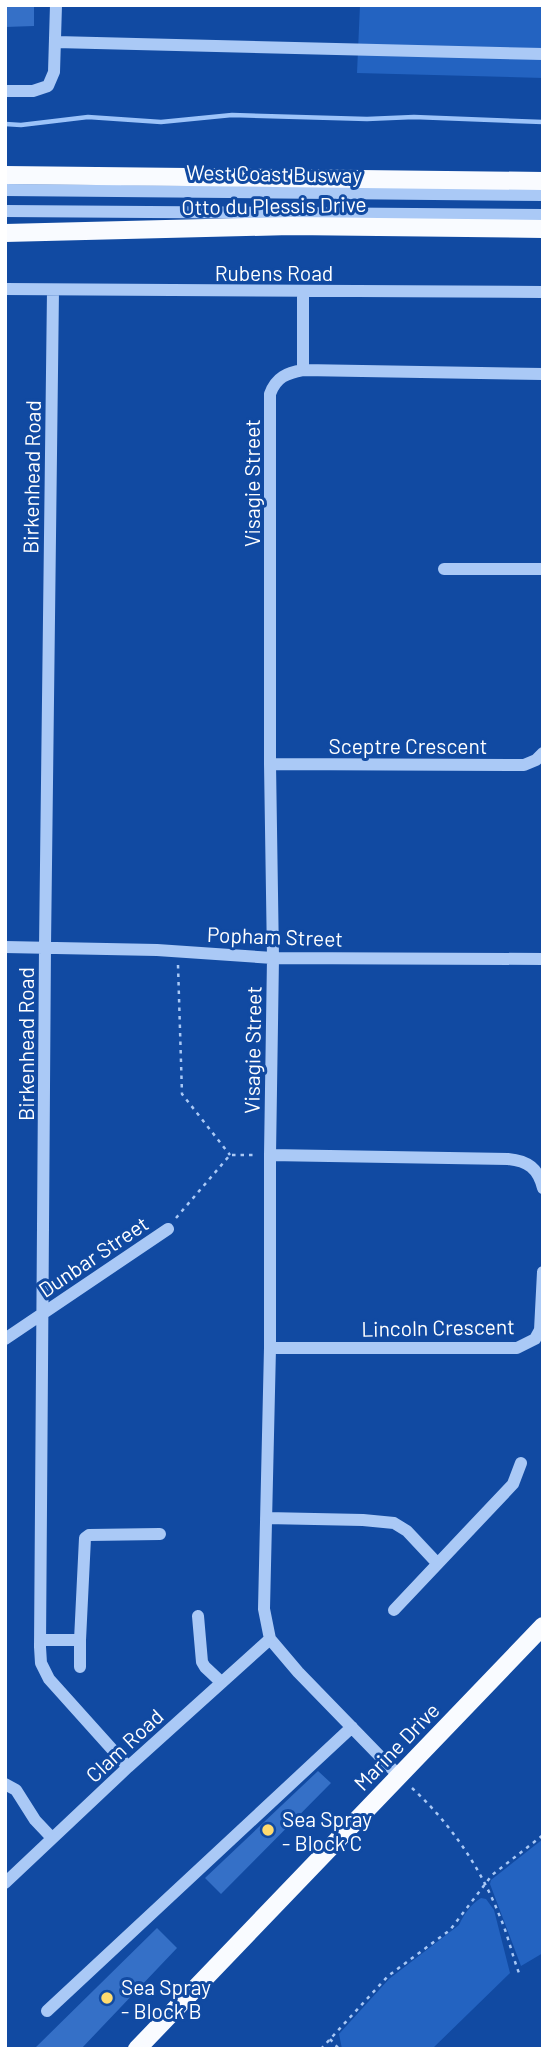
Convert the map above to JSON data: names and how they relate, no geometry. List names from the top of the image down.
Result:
{
  "streets": {
    "main road": ["Otto du Plessis Drive", "Marine Drive"],
    "street": [
      "West Coast Busway",
      "Rubens Road",
      "Birkenhead Road",
      "Visagie Street",
      "Sceptre Crescent",
      "Popham Street",
      "Dunbar Street",
      "Lincoln Crescent",
      "Clam Road"
    ]
  },
  "crossings": [
    ["Rubens Road", "Birkenhead Road"],
    ["Birkenhead Road", "Popham Street"],
    ["Birkenhead Road", "Dunbar Street"],
    ["Birkenhead Road", "Clam Road"],
    ["Visagie Street", "Sceptre Crescent"],
    ["Visagie Street", "Popham Street"],
    ["Visagie Street", "Lincoln Crescent"],
    ["Visagie Street", "Clam Road"]
  ],
  "places": ["Sea Spray - Block C", "Sea Spray - Block B"]
}
